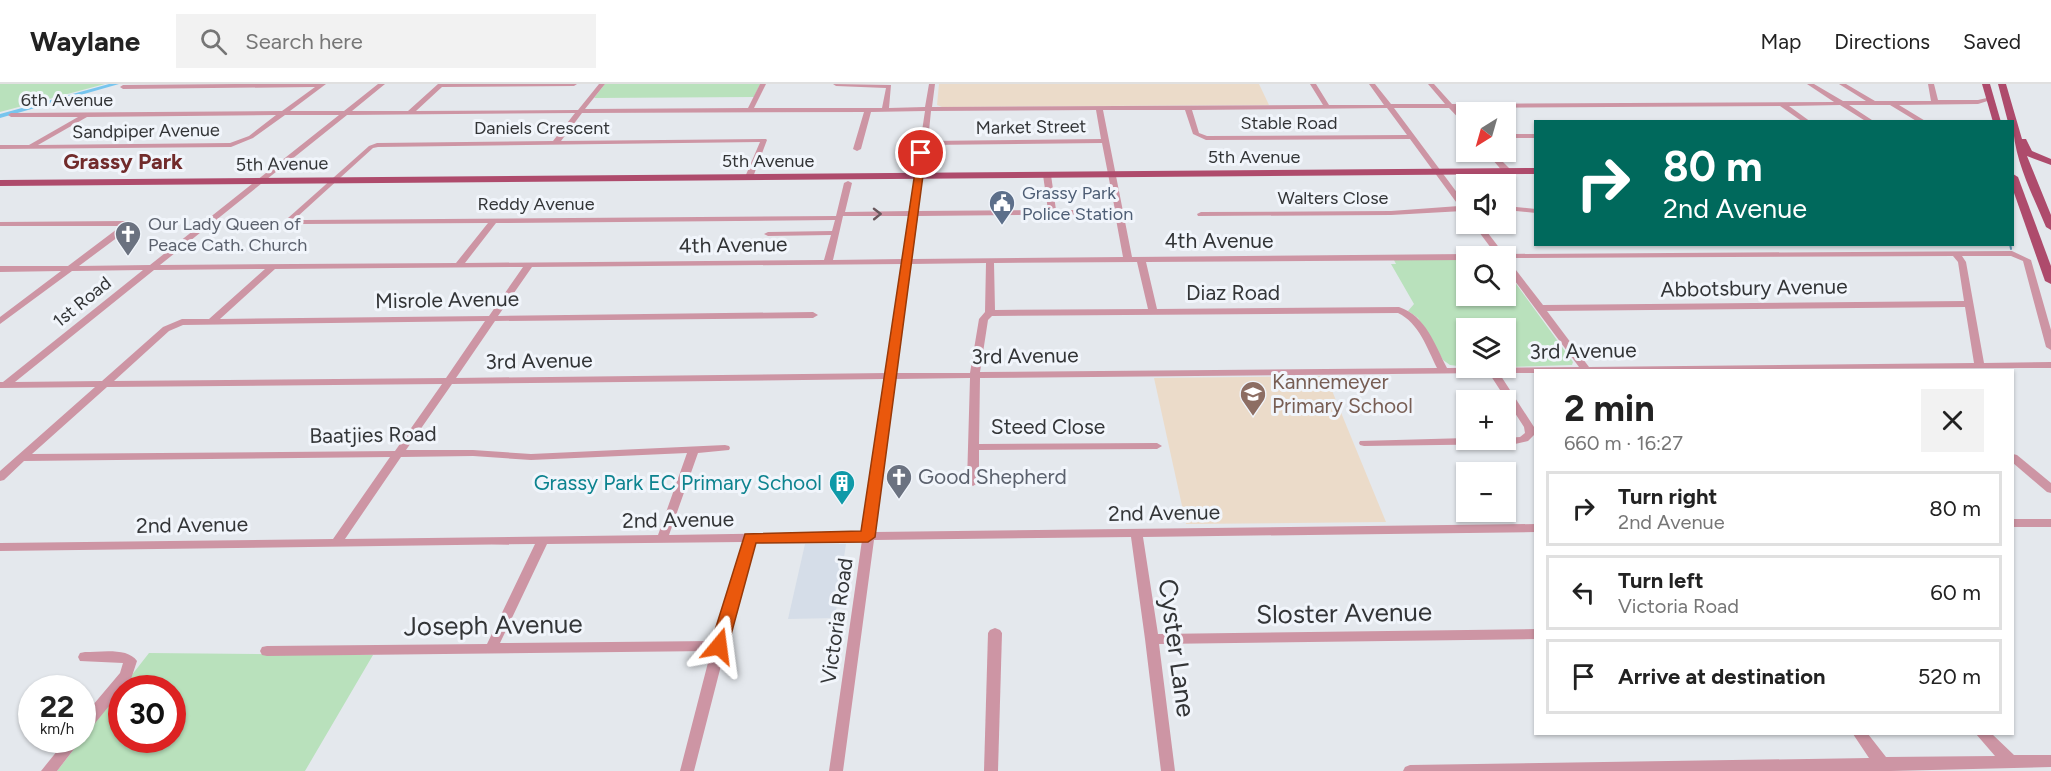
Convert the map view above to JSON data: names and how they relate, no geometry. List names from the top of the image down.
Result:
{
  "streets": {
    "main road": ["5th Avenue"],
    "street": [
      "6th Avenue",
      "Stable Road",
      "Market Street",
      "Daniels Crescent",
      "Sandpiper Avenue",
      "Walters Close",
      "Reddy Avenue",
      "4th Avenue",
      "Abbotsbury Avenue",
      "Diaz Road",
      "Misrole Avenue",
      "1st Road",
      "3rd Avenue",
      "Steed Close",
      "Baatjies Road",
      "2nd Avenue",
      "Sloster Avenue",
      "Victoria Road",
      "Joseph Avenue",
      "Cyster Lane"
    ]
  },
  "crossings": [
    ["6th Avenue", "Stable Road"],
    ["6th Avenue", "Sandpiper Avenue"],
    ["6th Avenue", "1st Road"],
    ["6th Avenue", "Victoria Road"],
    ["Market Street", "Victoria Road"],
    ["Daniels Crescent", "5th Avenue"],
    ["Daniels Crescent", "Reddy Avenue"],
    ["5th Avenue", "Reddy Avenue"],
    ["5th Avenue", "1st Road"],
    ["5th Avenue", "Victoria Road"],
    ["Reddy Avenue", "Victoria Road"],
    ["4th Avenue", "1st Road"],
    ["4th Avenue", "Victoria Road"],
    ["Diaz Road", "3rd Avenue"],
    ["Misrole Avenue", "3rd Avenue"],
    ["Misrole Avenue", "Baatjies Road"],
    ["1st Road", "3rd Avenue"],
    ["3rd Avenue", "Victoria Road"],
    ["2nd Avenue", "Victoria Road"],
    ["2nd Avenue", "Cyster Lane"],
    ["Sloster Avenue", "Cyster Lane"]
  ],
  "districts": ["Grassy Park"],
  "places": {
    "public building": ["Grassy Park Police Station"],
    "church": ["Our Lady Queen of Peace Cath. Church", "Good Shepherd"],
    "school or university": ["Kannemeyer Primary School"],
    "building": ["Grassy Park EC Primary School"]
  },
  "north": "bottom left",
  "page": {
    "header": "Waylane",
    "search": "Search here",
    "nav": ["Map", "Directions", "Saved"],
    "map_buttons": ["+", "−"],
    "turn": ["80 m", "2nd Avenue"],
    "heading": ["2 min", "660 m · 16:27"],
    "list": [
      {
        "name": "Turn right",
        "note": "2nd Avenue",
        "value": "80 m"
      },
      {
        "name": "Turn left",
        "note": "Victoria Road",
        "value": "60 m"
      },
      {
        "name": "Arrive at destination",
        "value": "520 m"
      }
    ],
    "speed": "22 km/h",
    "limit": "30"
  }
}
